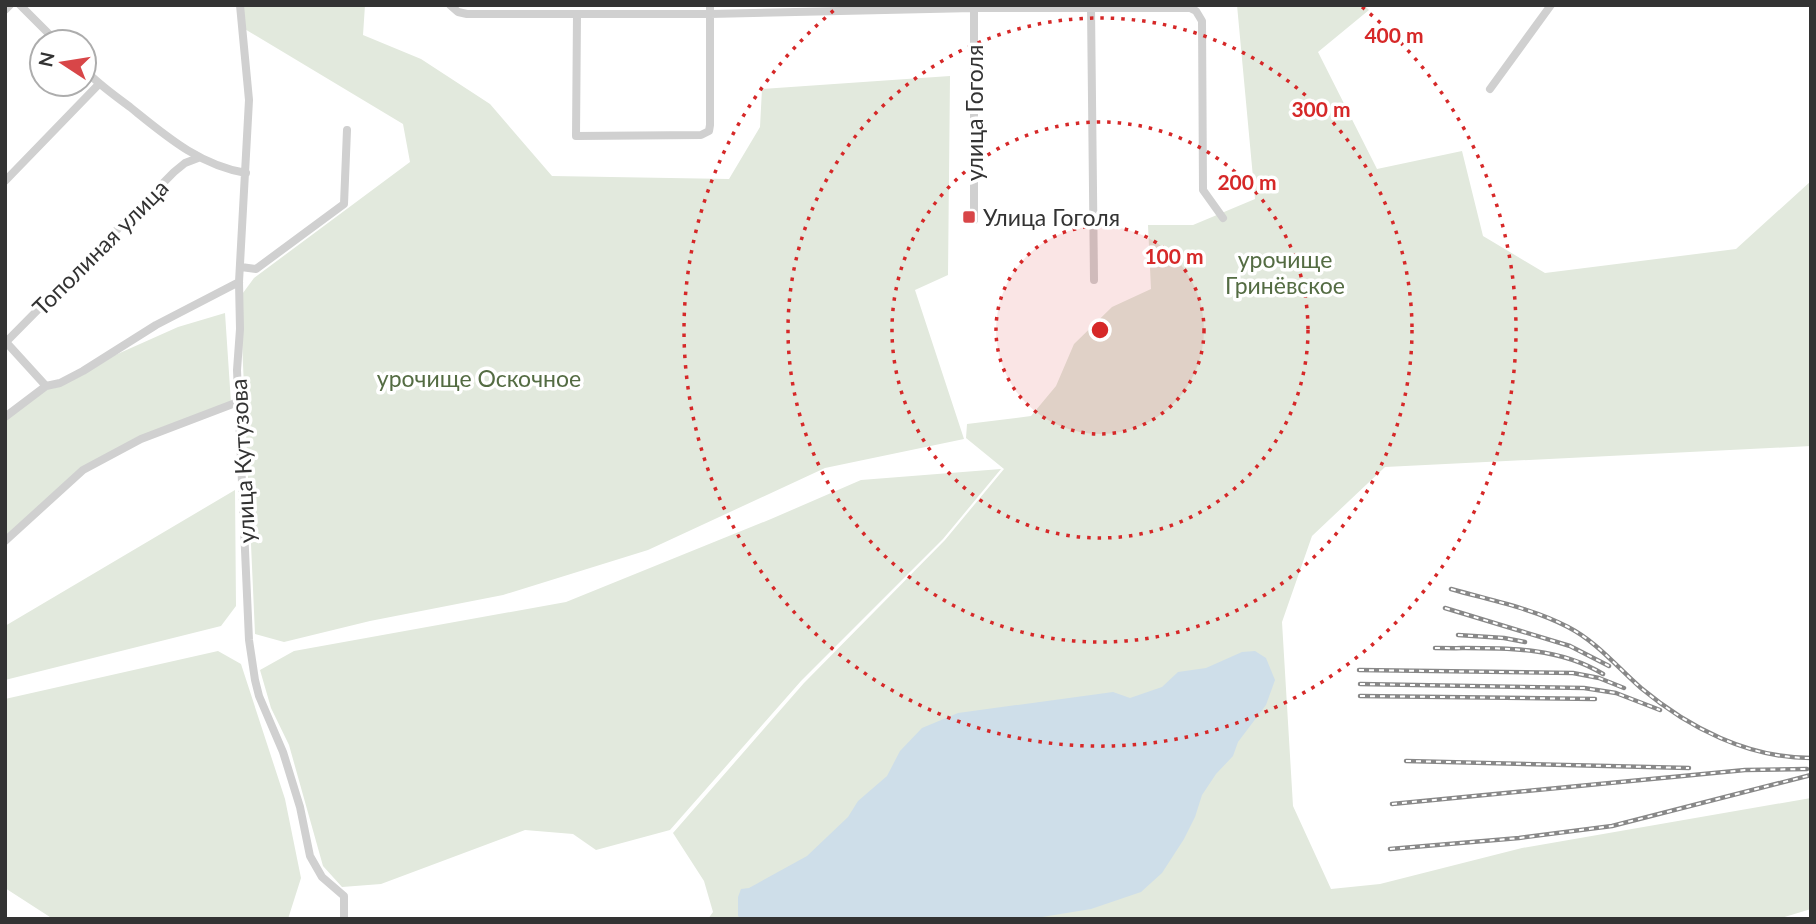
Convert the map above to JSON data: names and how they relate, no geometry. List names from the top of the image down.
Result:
{
  "streets": {
    "street": ["улица Гоголя", "Тополиная улица", "улица Кутузова"]
  },
  "parks": ["урочище Гринёвское", "урочище Оскочное"],
  "places": {
    "transit": ["Улица Гоголя"]
  },
  "north": "left",
  "rings": [
    "400 m",
    "300 m",
    "200 m",
    "100 m"
  ]
}
